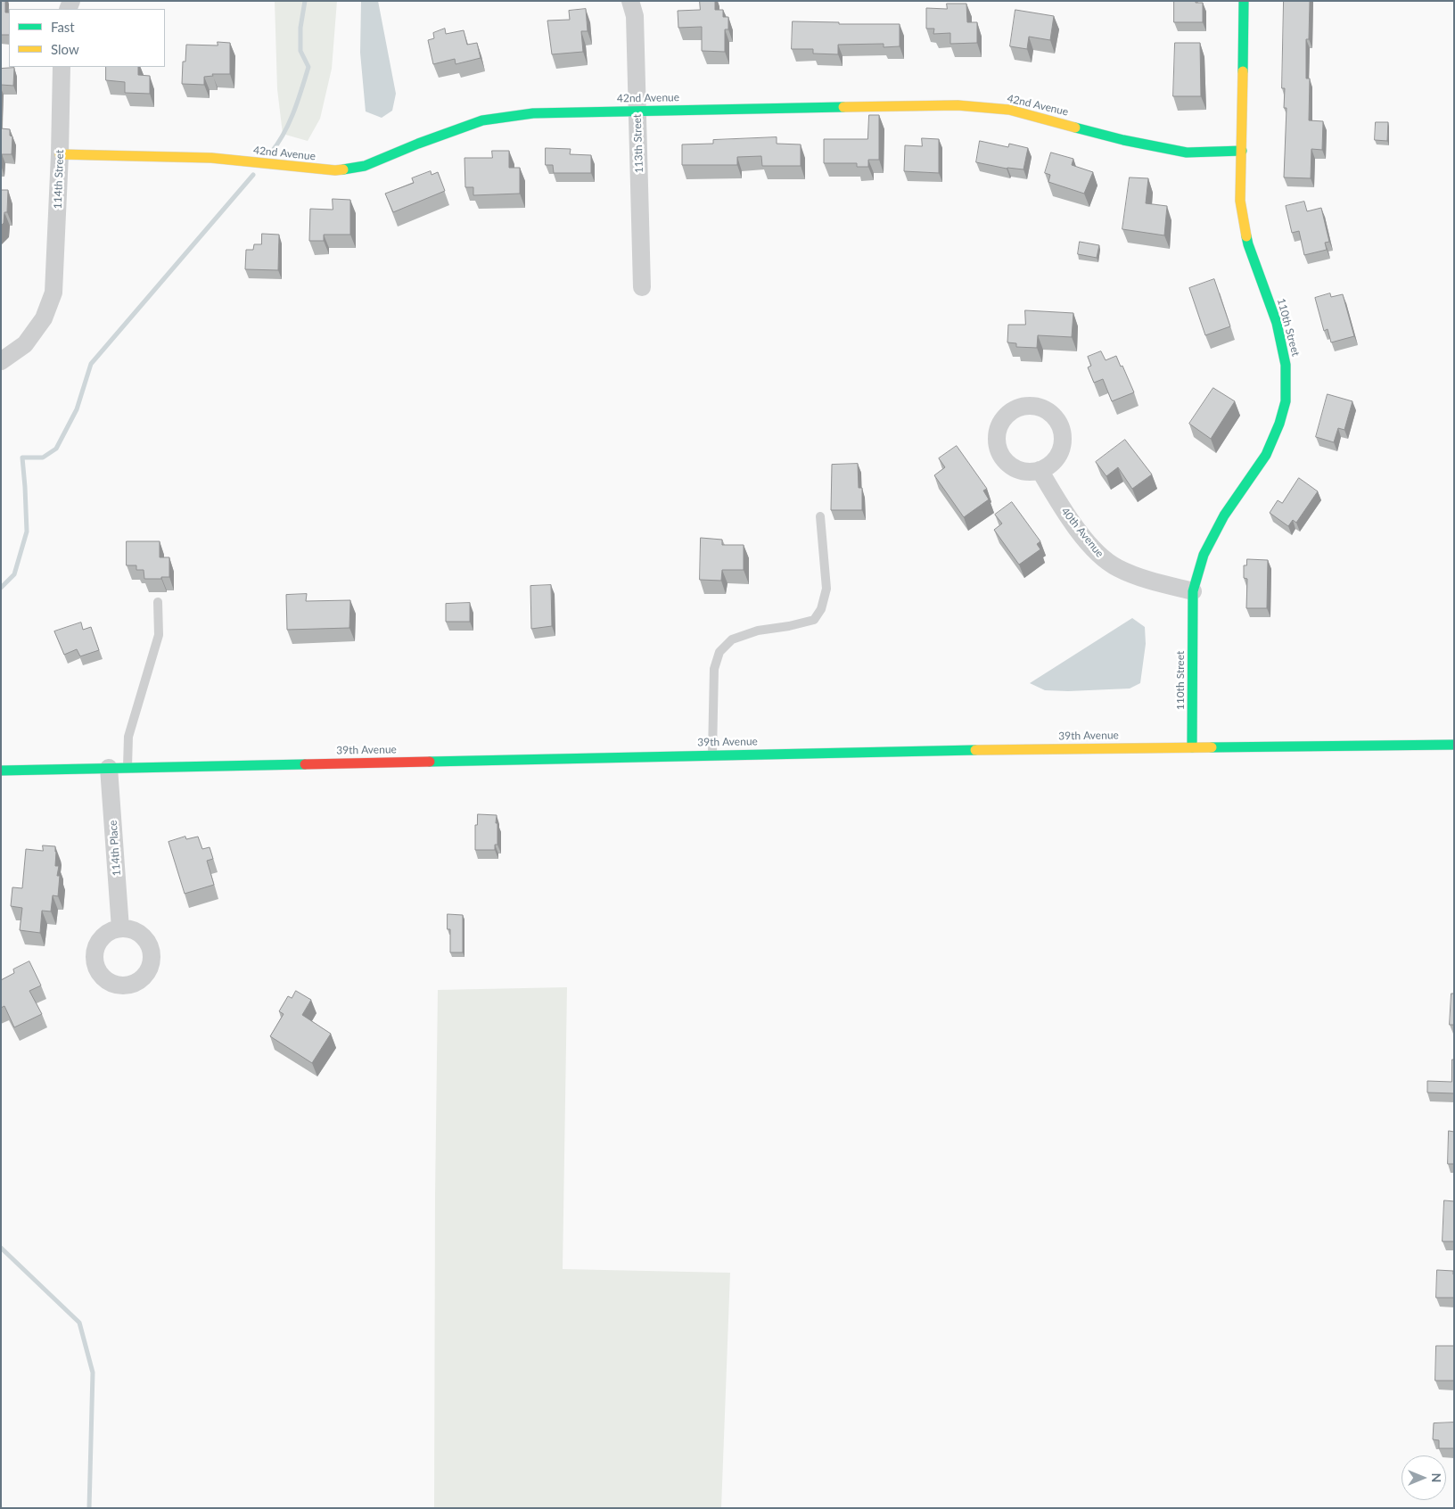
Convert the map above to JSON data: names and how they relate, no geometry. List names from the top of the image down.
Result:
{
  "streets": {
    "street": [
      "42nd Avenue",
      "113th Street",
      "114th Street",
      "110th Street",
      "40th Avenue",
      "39th Avenue",
      "114th Place"
    ]
  },
  "crossings": [
    ["42nd Avenue", "113th Street"],
    ["42nd Avenue", "114th Street"],
    ["42nd Avenue", "110th Street"],
    ["110th Street", "40th Avenue"],
    ["110th Street", "39th Avenue"],
    ["39th Avenue", "114th Place"]
  ],
  "legend": ["Fast", "Slow"],
  "north": "right"
}
